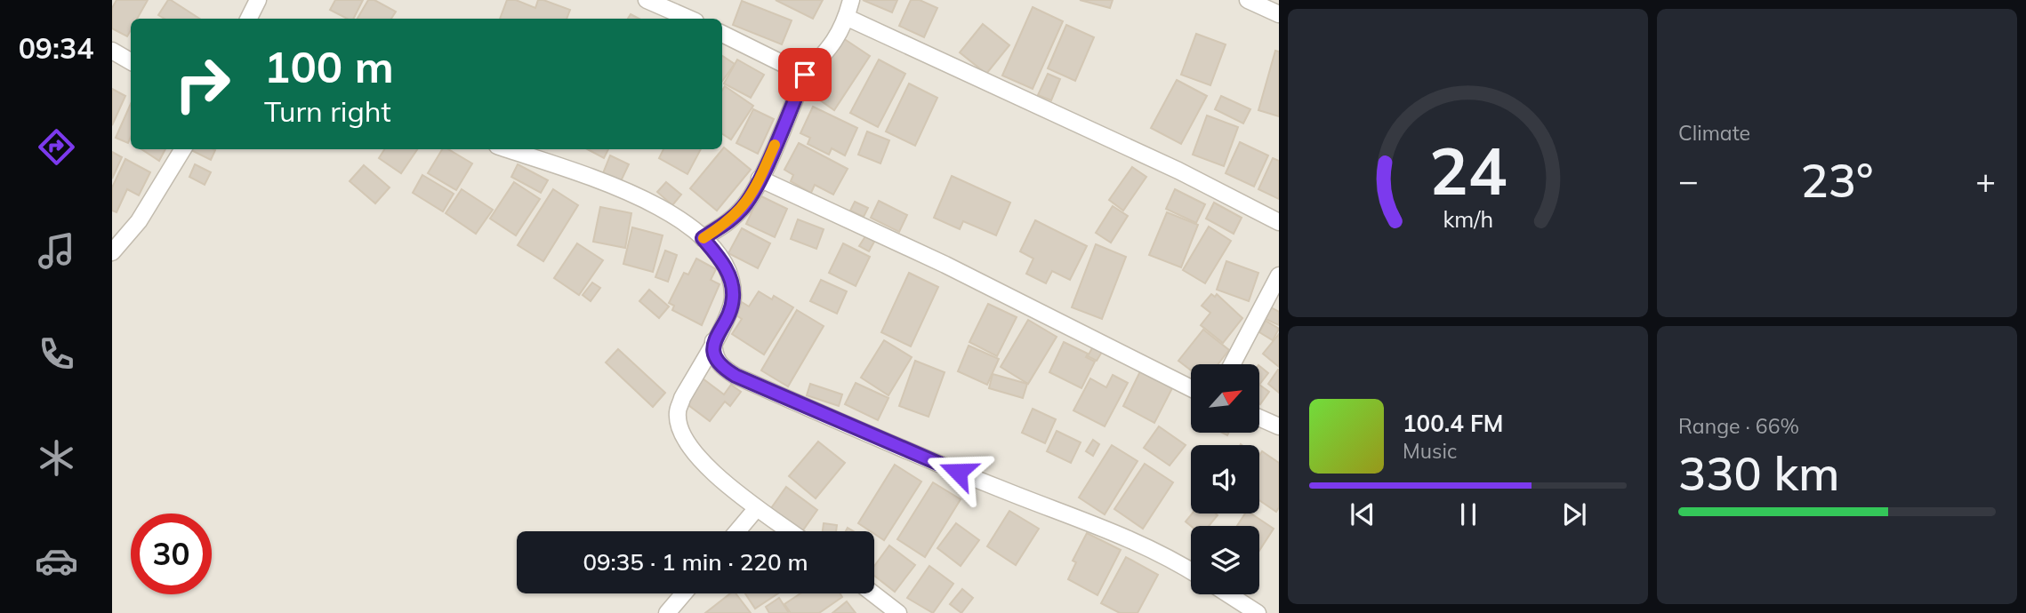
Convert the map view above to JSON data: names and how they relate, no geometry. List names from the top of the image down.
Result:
{
  "north": "top right",
  "page": {
    "tabs": "09:34",
    "tile": [
      "Climate",
      ["Range · 66%", "330 km"]
    ],
    "turn": ["100 m", "Turn right"],
    "heat": ["−", "23°", "+"],
    "song": ["100.4 FM", "Music"],
    "limit": "30",
    "trip": "09:35 · 1 min · 220 m",
    "gauge": ["24", "km/h"]
  }
}
